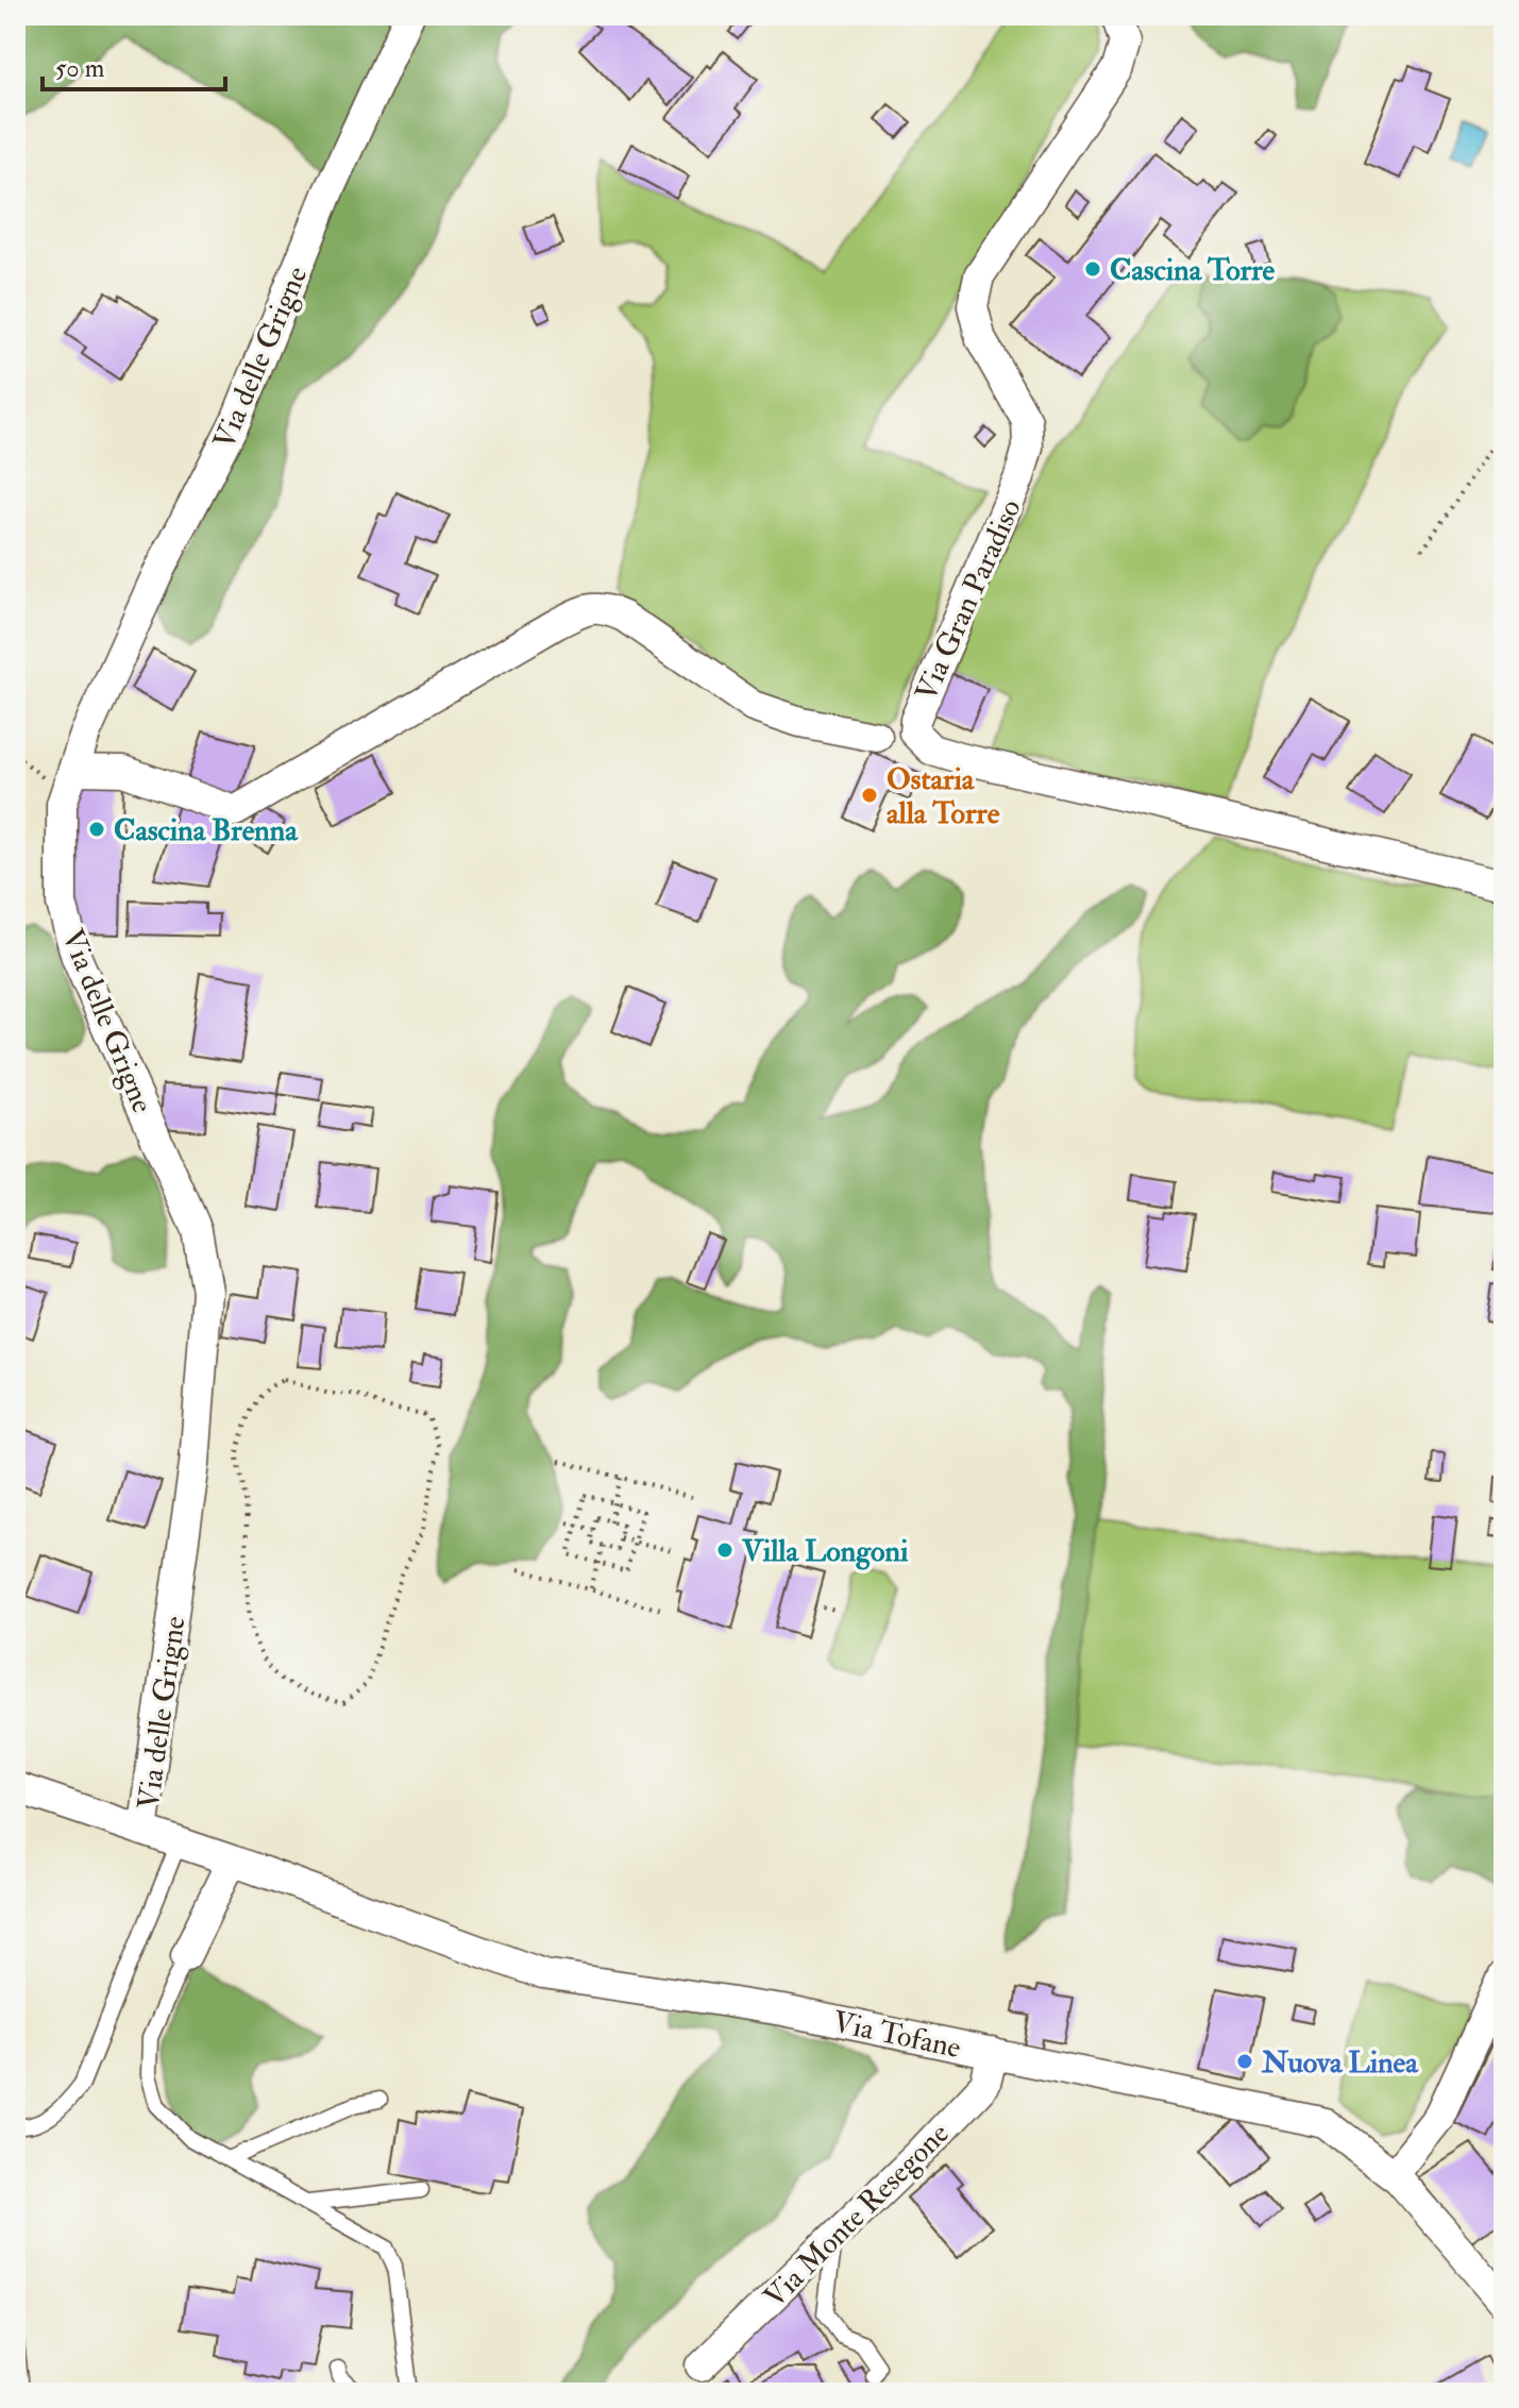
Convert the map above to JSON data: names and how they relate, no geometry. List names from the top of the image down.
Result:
{
  "streets": {
    "street": [
      "Via delle Grigne",
      "Via Gran Paradiso",
      "Via Tofane",
      "Via Monte Resegone"
    ]
  },
  "crossings": [
    ["Via delle Grigne", "Via Tofane"],
    ["Via Tofane", "Via Monte Resegone"]
  ],
  "places": [
    "Cascina Torre",
    "Ostaria alla Torre",
    "Cascina Brenna",
    "Villa Longoni",
    "Nuova Linea"
  ],
  "scale_bar": "50 m"
}
